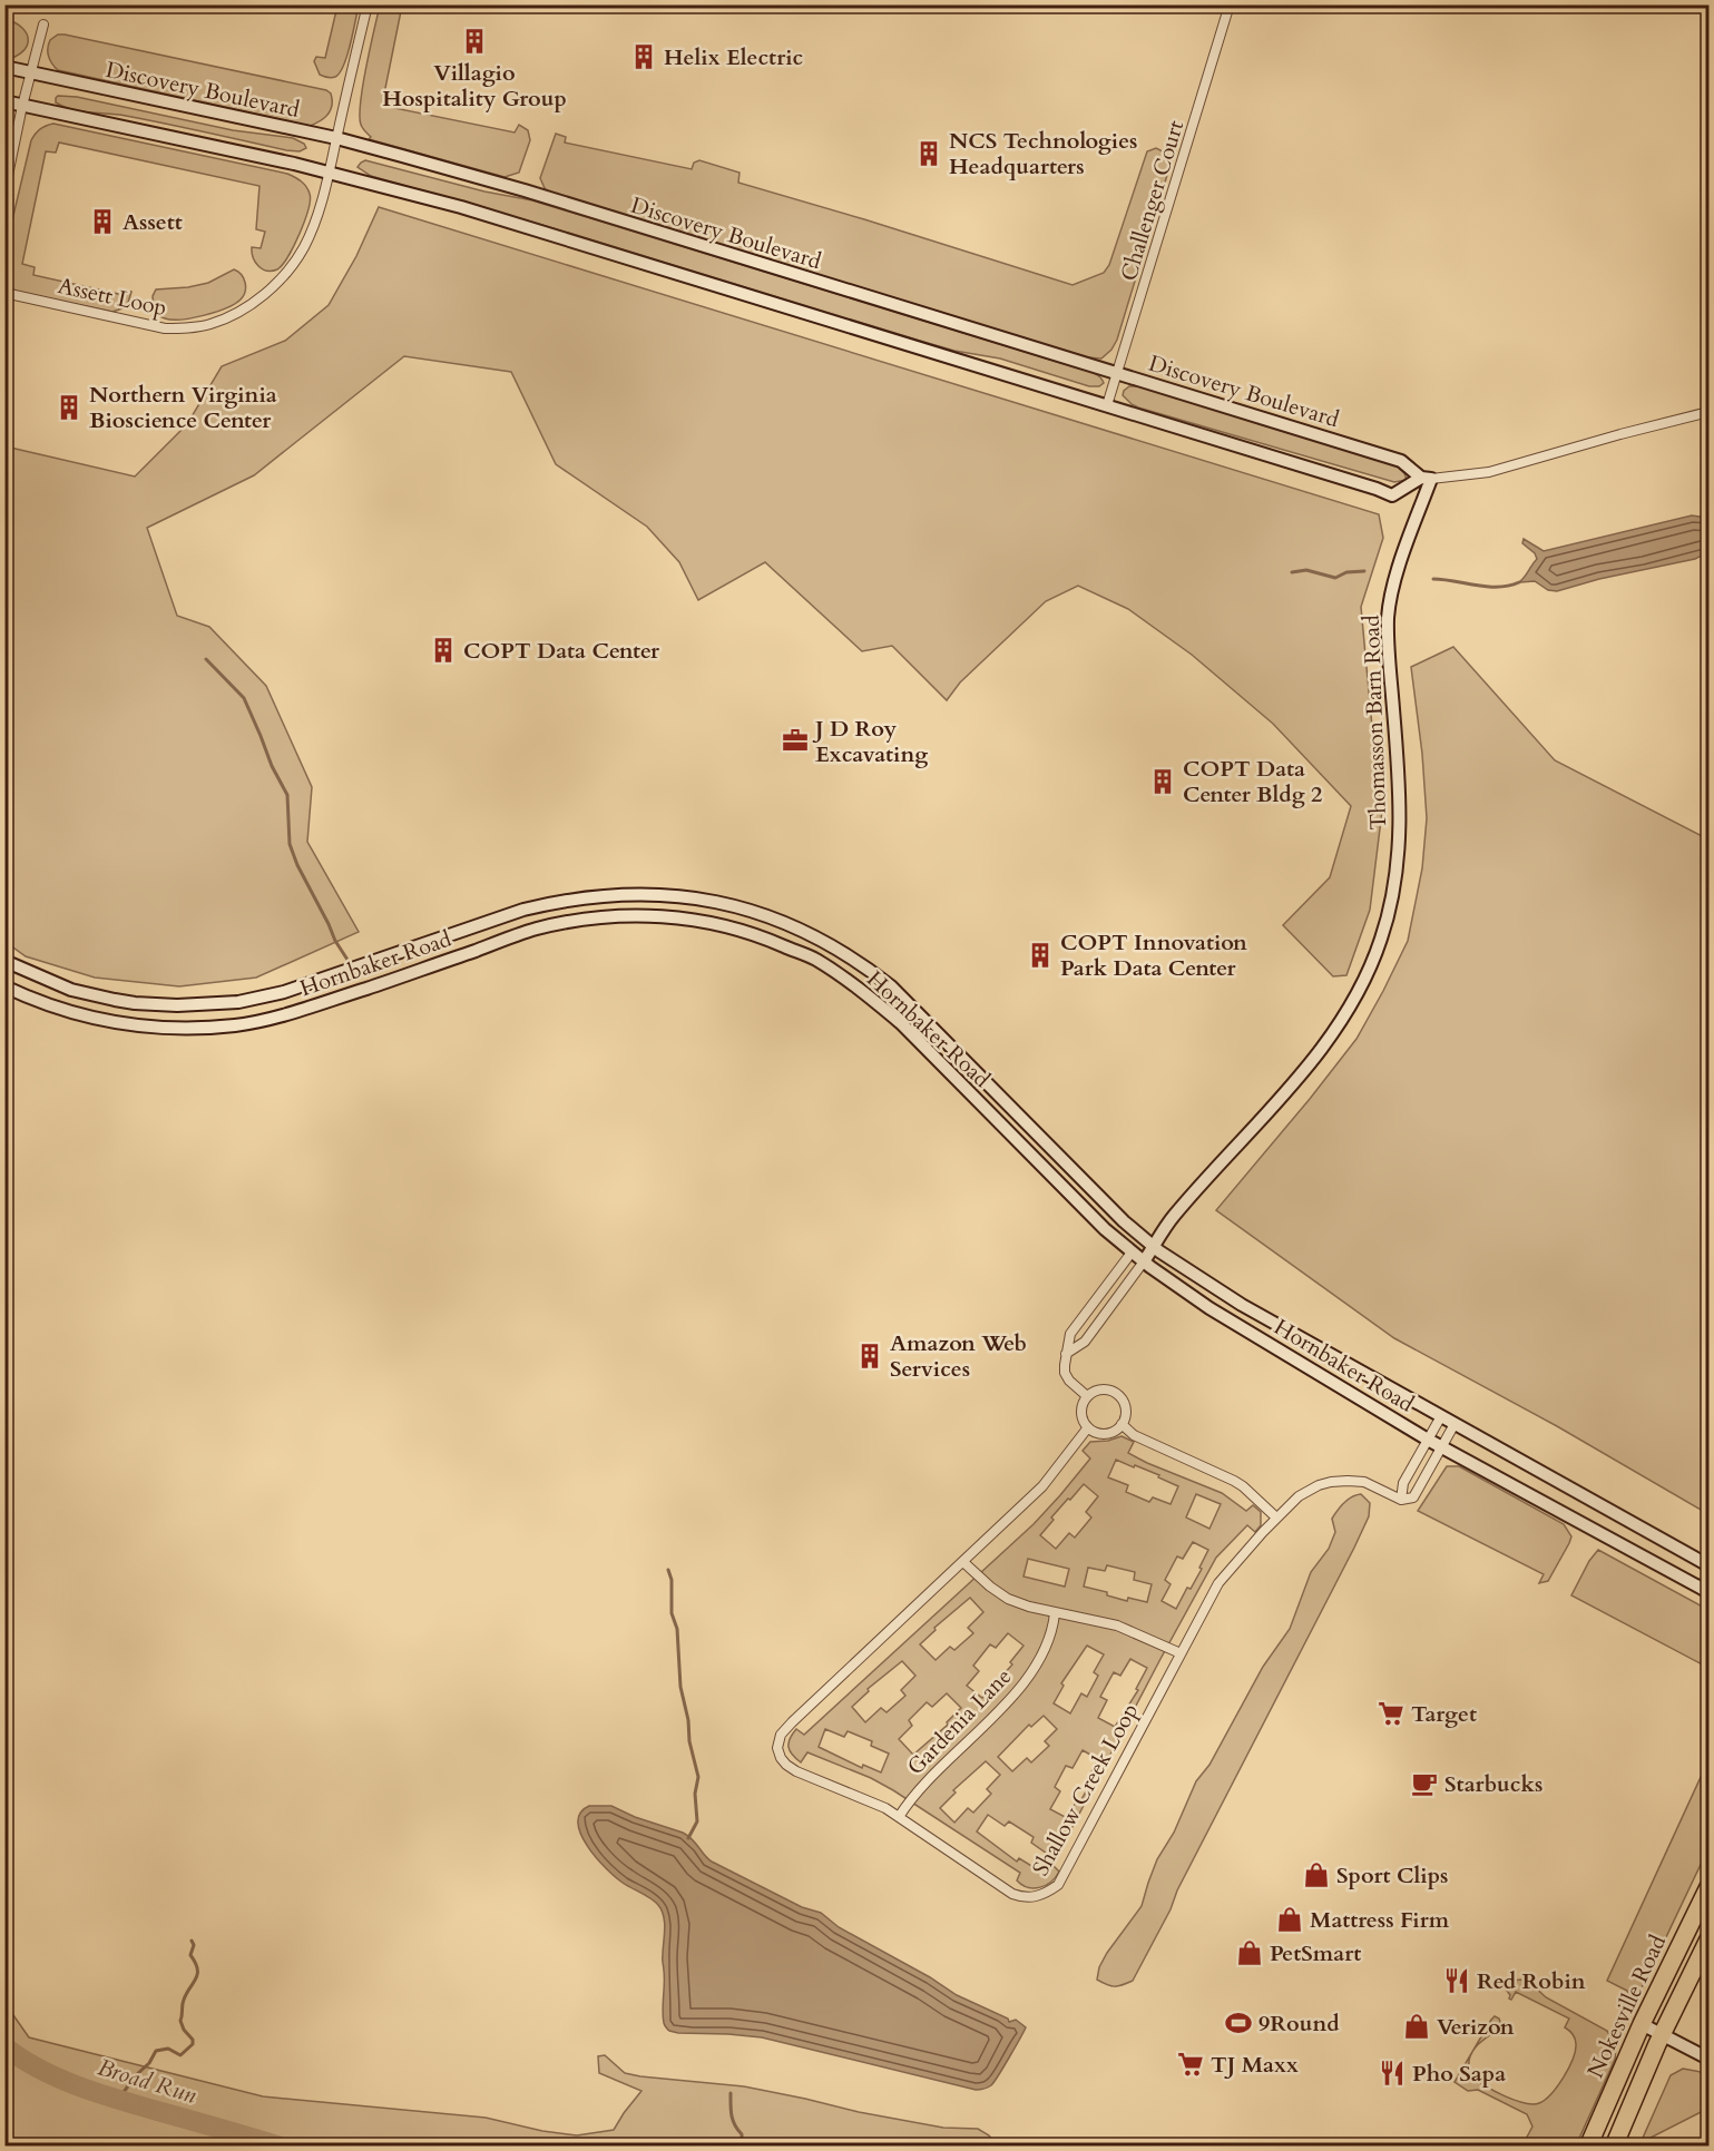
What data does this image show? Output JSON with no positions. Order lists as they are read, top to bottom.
{
  "streets": {
    "highway": ["Nokesville Road"],
    "street": [
      "Discovery Boulevard",
      "Challenger Court",
      "Assett Loop",
      "Thomasson Barn Road",
      "Hornbaker Road",
      "Gardenia Lane",
      "Shallow Creek Loop"
    ]
  },
  "crossings": [
    ["Discovery Boulevard", "Challenger Court"],
    ["Discovery Boulevard", "Assett Loop"],
    ["Discovery Boulevard", "Thomasson Barn Road"],
    ["Thomasson Barn Road", "Hornbaker Road"],
    ["Gardenia Lane", "Shallow Creek Loop"]
  ],
  "water": ["Broad Run"],
  "places": {
    "building": [
      "Villagio Hospitality Group",
      "Helix Electric",
      "NCS Technologies Headquarters",
      "Assett",
      "Northern Virginia Bioscience Center",
      "COPT Data Center",
      "COPT Data Center Bldg 2",
      "COPT Innovation Park Data Center",
      "Amazon Web Services"
    ],
    "office": ["J D Roy Excavating"],
    "supermarket": ["Target", "TJ Maxx"],
    "cafe": ["Starbucks"],
    "shop": [
      "Sport Clips",
      "Mattress Firm",
      "PetSmart",
      "Verizon"
    ],
    "restaurant": ["Red Robin", "Pho Sapa"],
    "sports": ["9Round"]
  }
}
